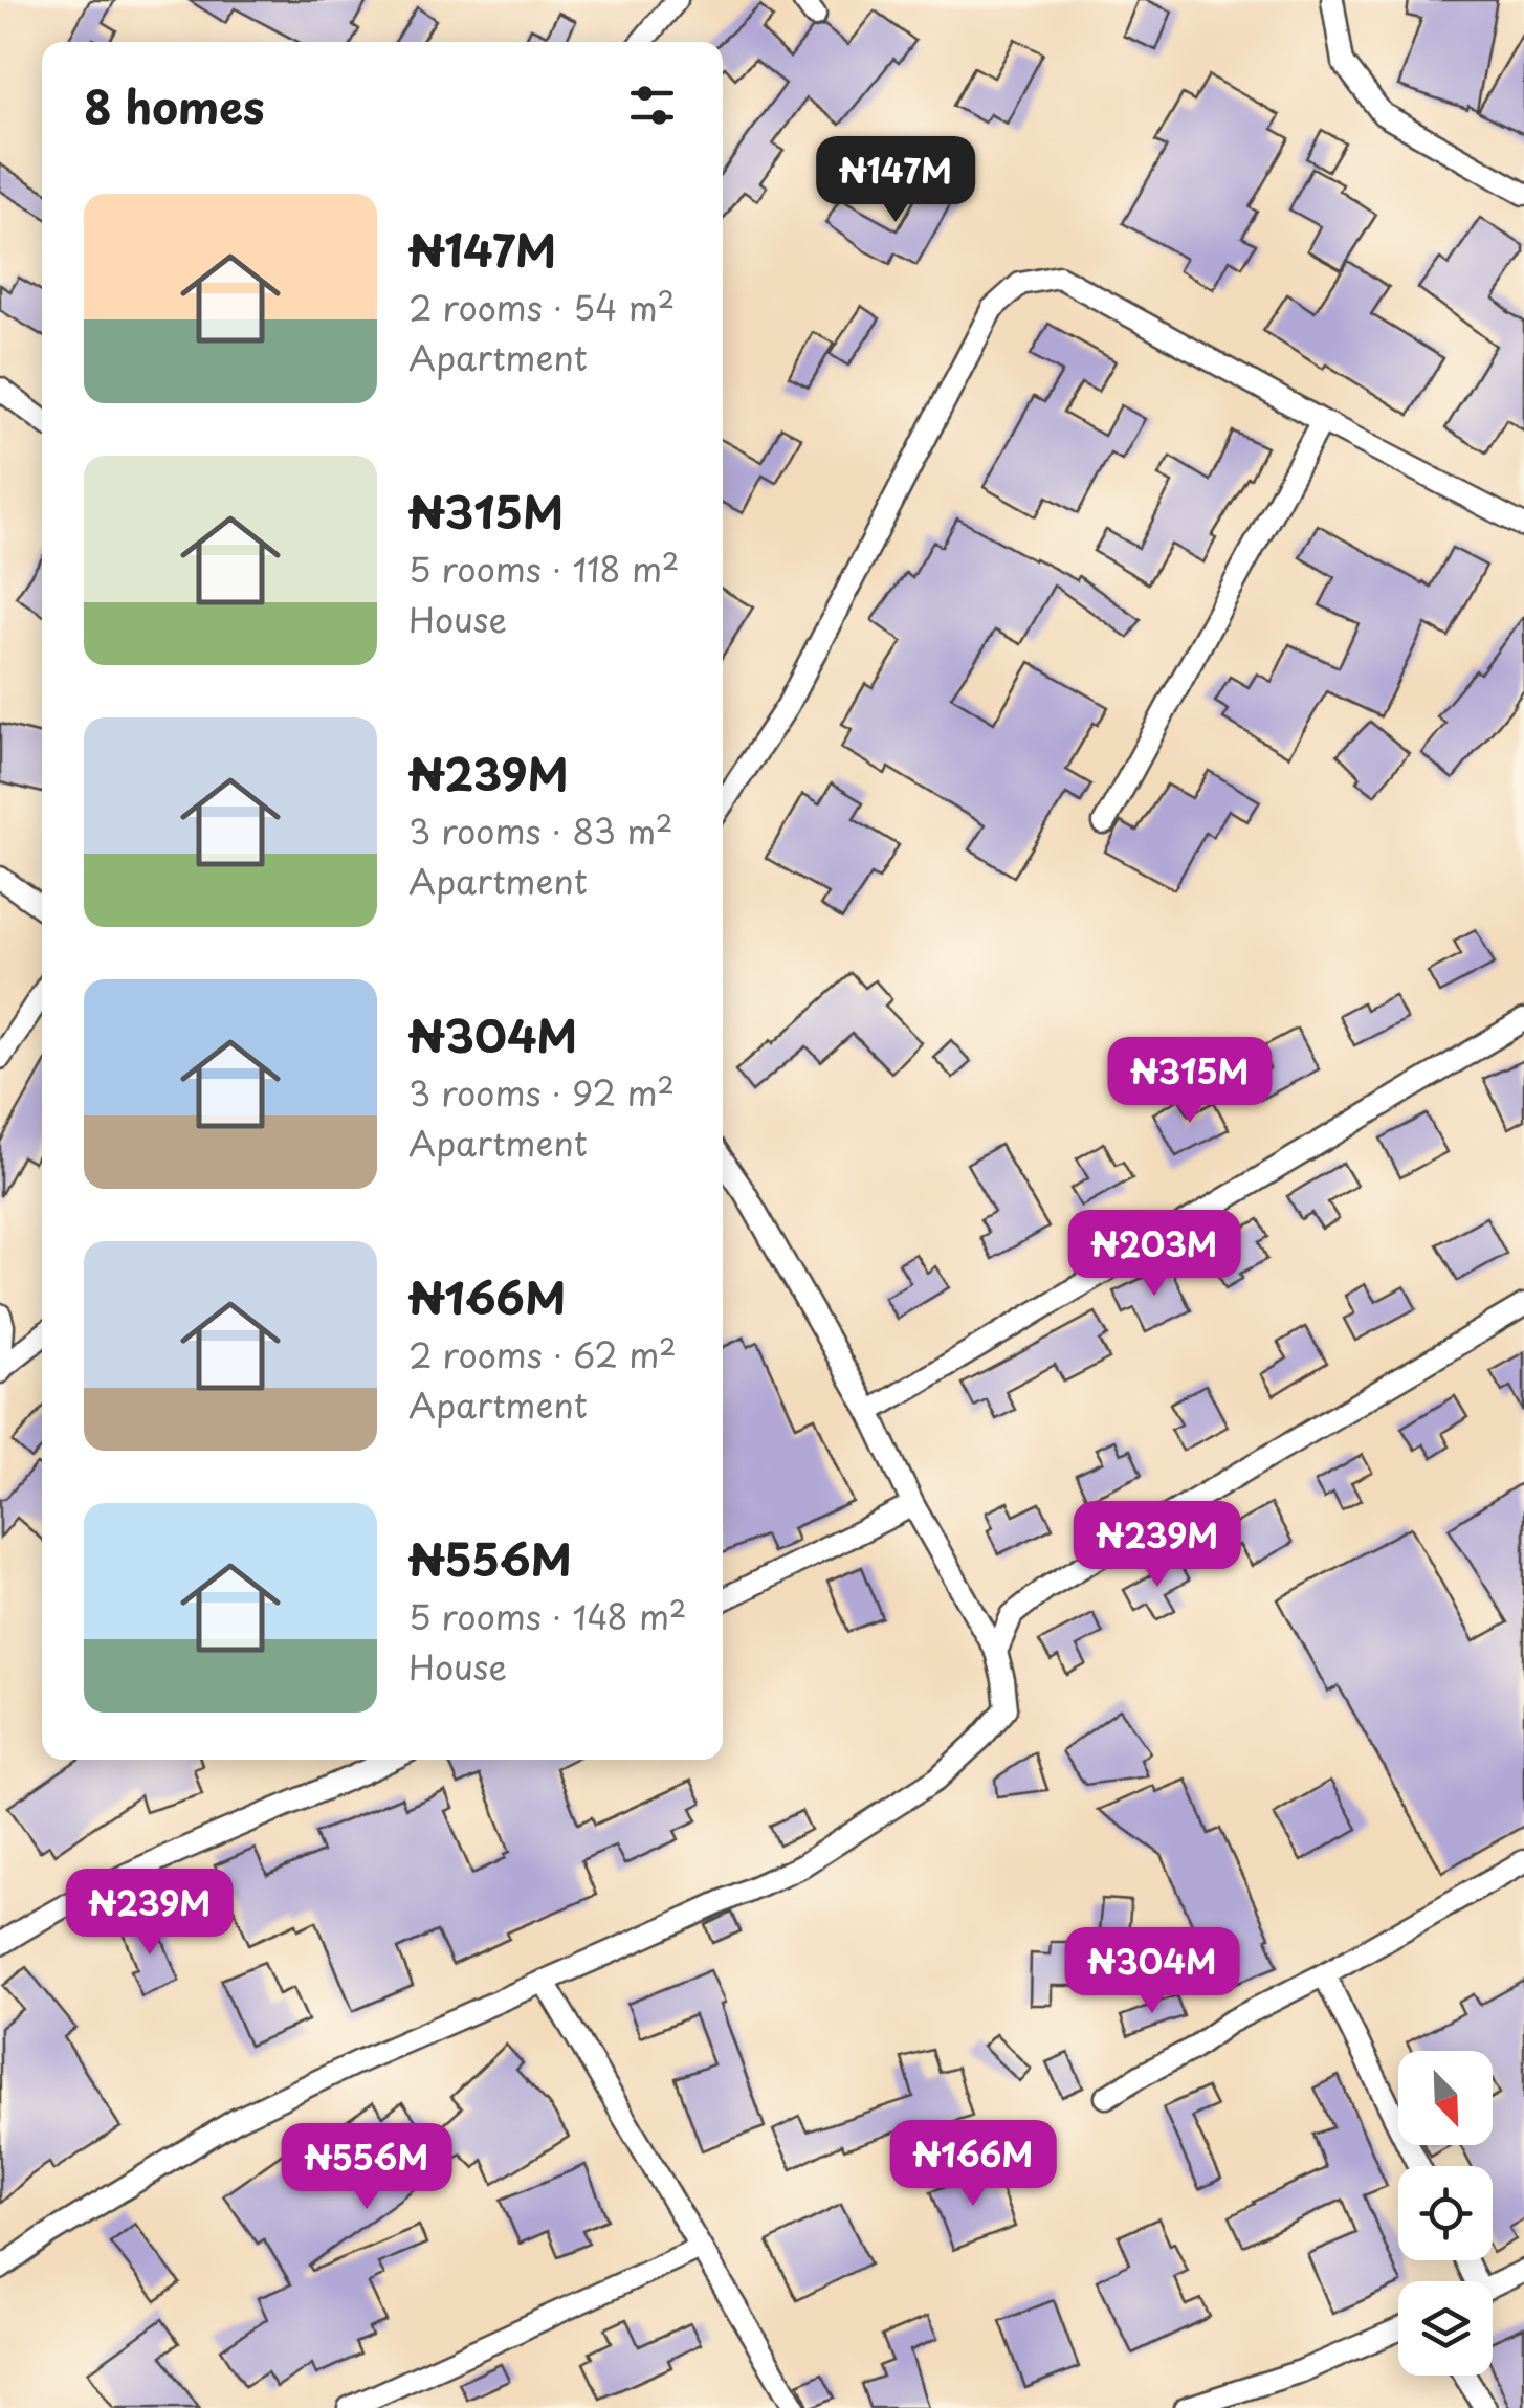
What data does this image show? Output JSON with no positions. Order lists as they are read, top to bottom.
{
  "north": "bottom right",
  "page": {
    "heading": "8 homes",
    "price": [
      "₦147M",
      "₦315M",
      "₦203M",
      "₦239M",
      "₦239M",
      "₦304M",
      "₦166M",
      "₦556M"
    ],
    "list": [
      {
        "name": "₦147M",
        "note": "2 rooms · 54 m² · Apartment"
      },
      {
        "name": "₦315M",
        "note": "5 rooms · 118 m² · House"
      },
      {
        "name": "₦239M",
        "note": "3 rooms · 83 m² · Apartment"
      },
      {
        "name": "₦304M",
        "note": "3 rooms · 92 m² · Apartment"
      },
      {
        "name": "₦166M",
        "note": "2 rooms · 62 m² · Apartment"
      },
      {
        "name": "₦556M",
        "note": "5 rooms · 148 m² · House"
      }
    ]
  }
}
